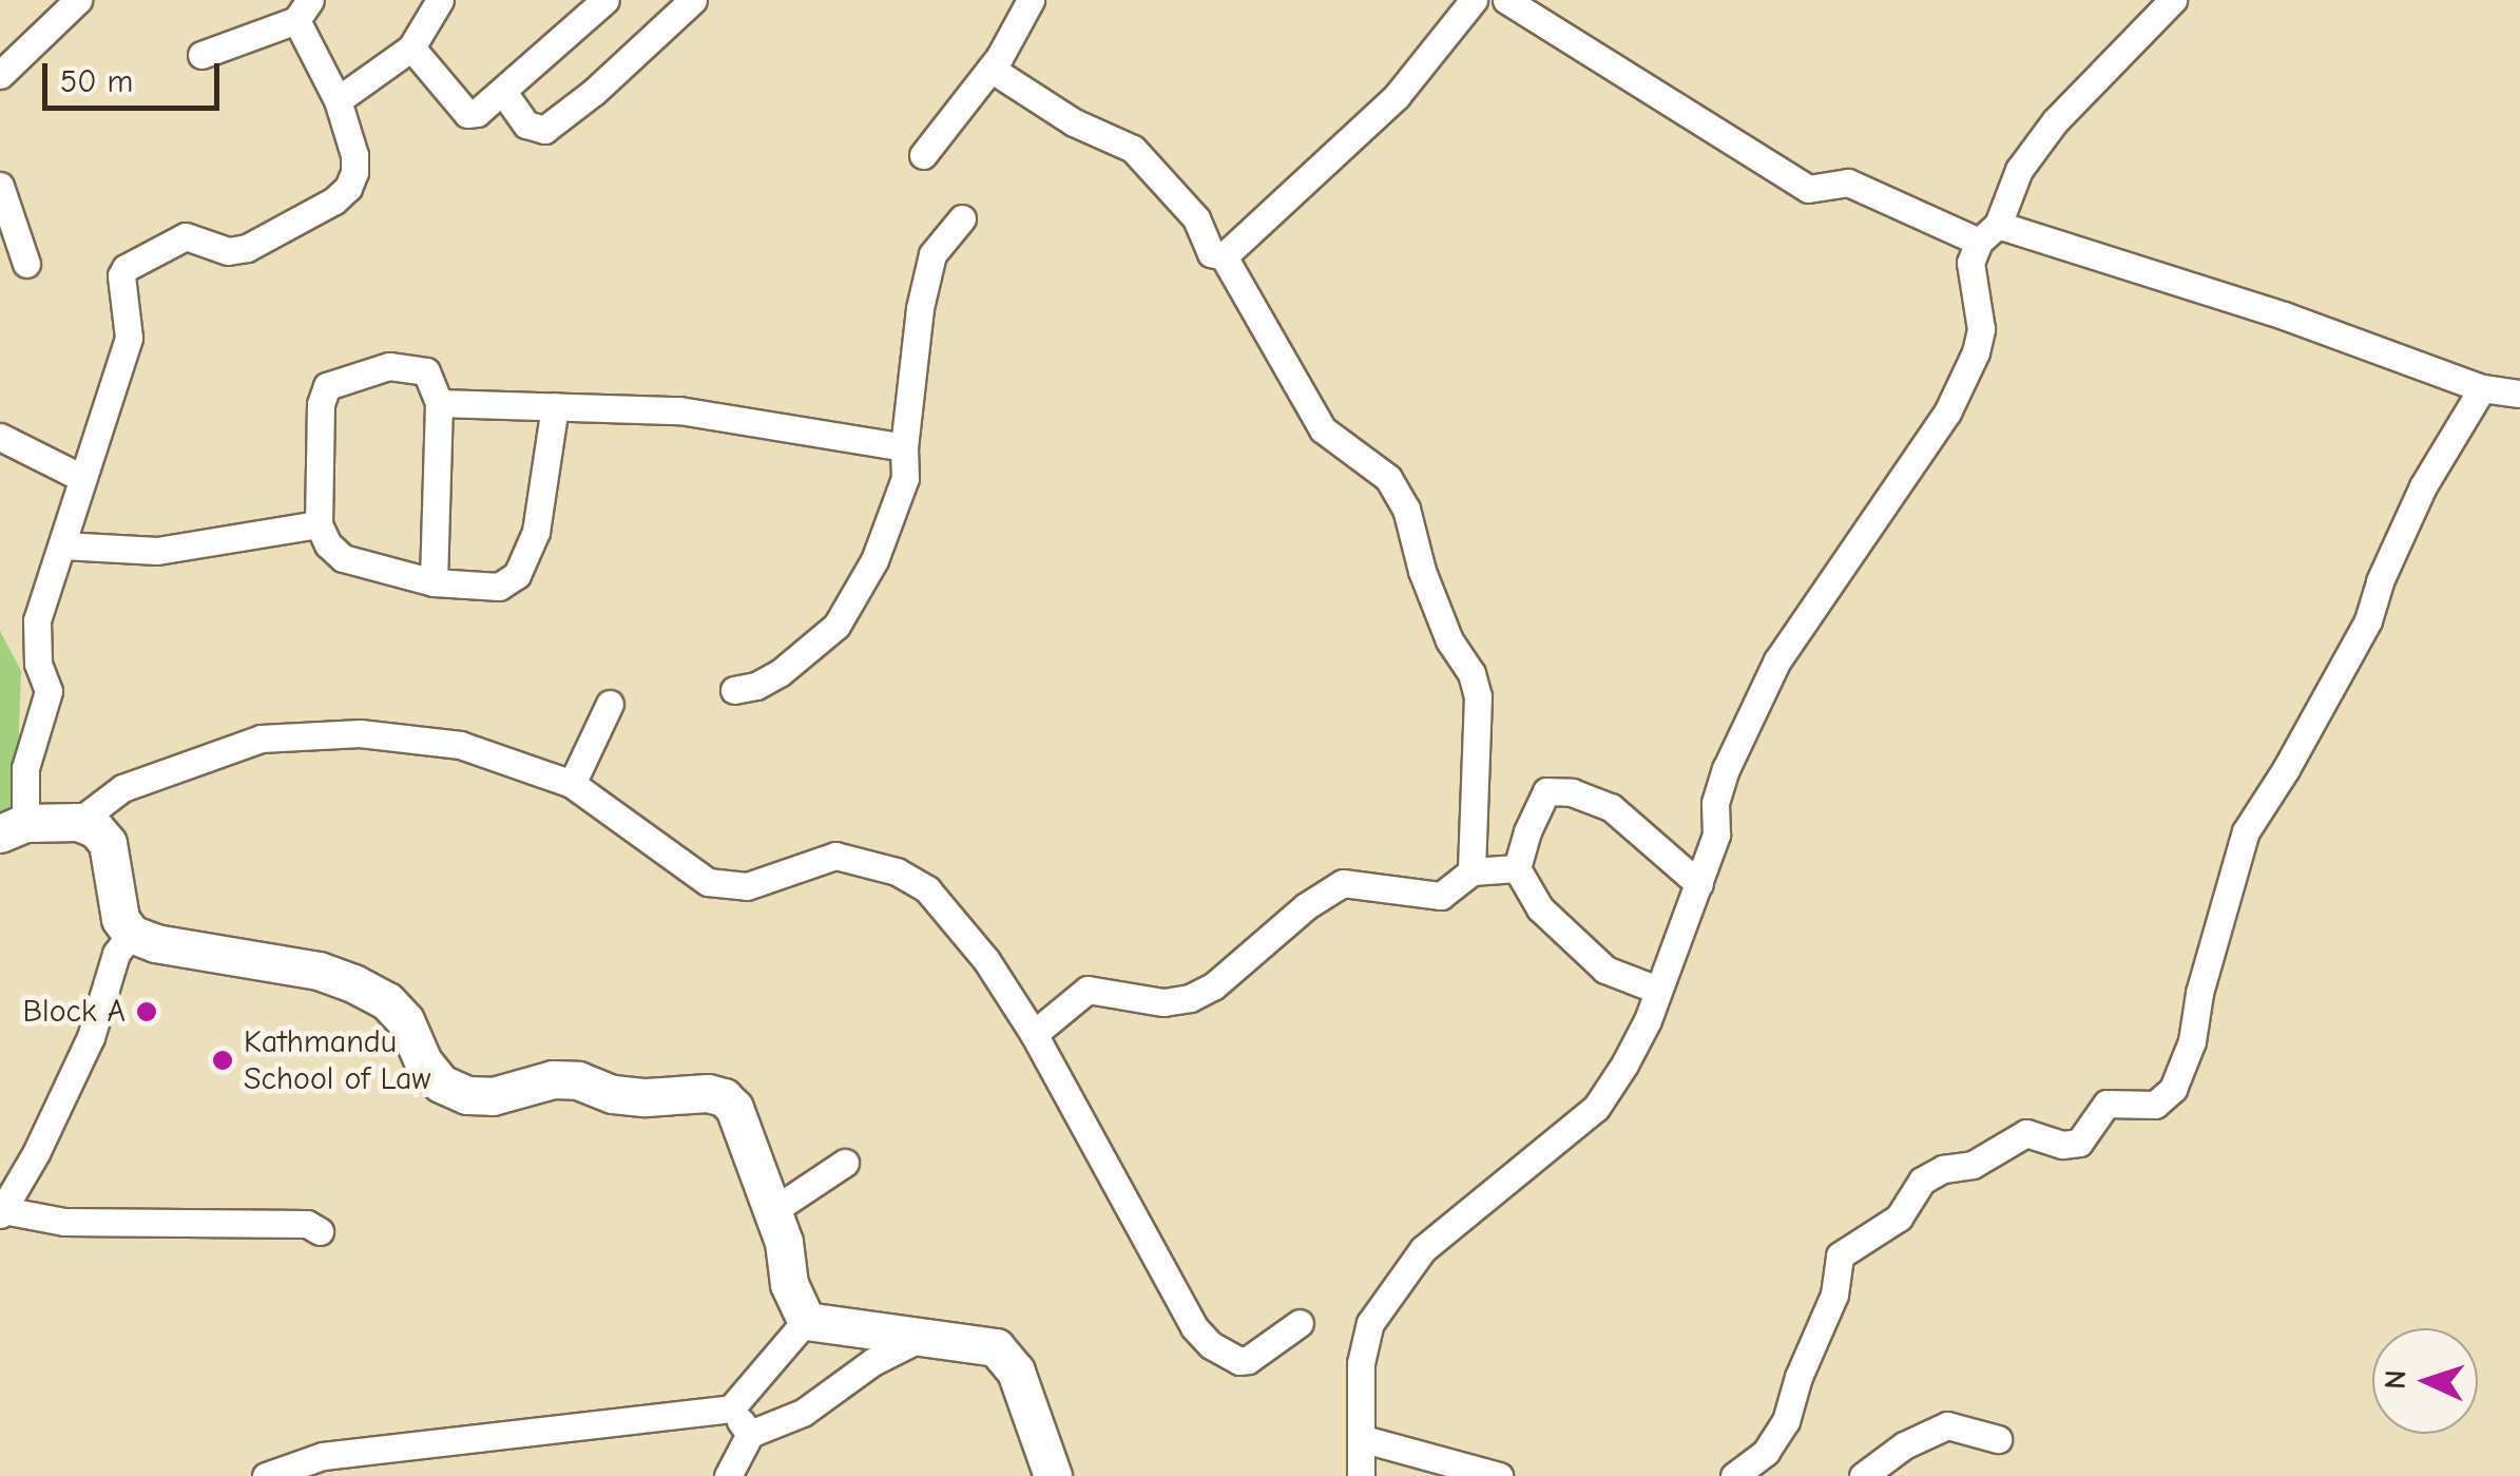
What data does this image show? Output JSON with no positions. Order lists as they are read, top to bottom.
{
  "places": ["Block A", "Kathmandu School of Law"],
  "scale_bar": "50 m",
  "north": "left"
}
